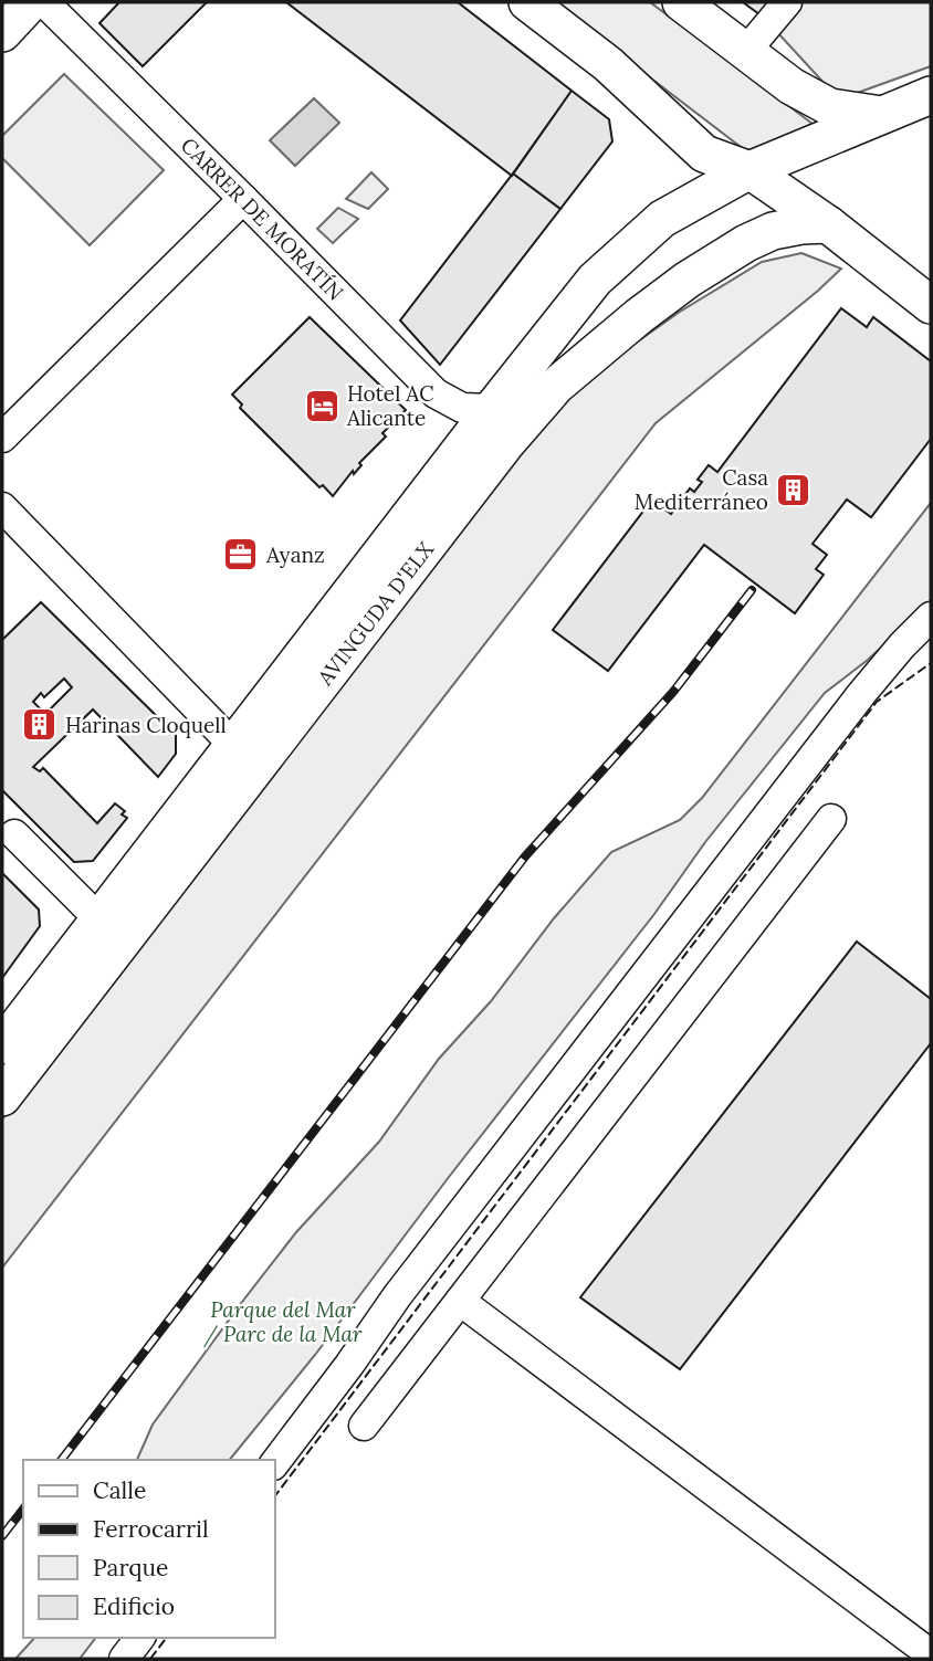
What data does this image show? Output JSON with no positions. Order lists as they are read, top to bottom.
{
  "streets": {
    "main road": ["AVINGUDA D'ELX"],
    "street": ["CARRER DE MORATÍN"]
  },
  "crossings": [
    ["CARRER DE MORATÍN", "AVINGUDA D'ELX"]
  ],
  "parks": ["Parque del Mar / Parc de la Mar"],
  "places": {
    "hotel": ["Hotel AC Alicante"],
    "building": ["Casa Mediterráneo", "Harinas Cloquell"],
    "office": ["Ayanz"]
  },
  "legend": [
    "Calle",
    "Ferrocarril",
    "Parque",
    "Edificio"
  ]
}
